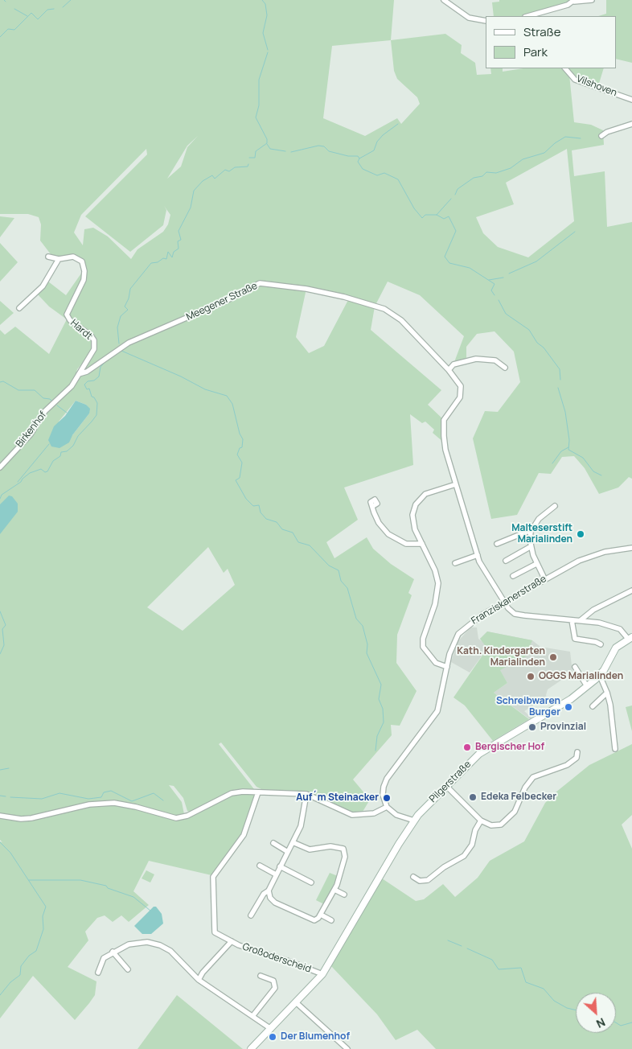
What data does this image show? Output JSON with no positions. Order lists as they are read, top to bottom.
{
  "streets": {
    "main road": ["Pilgerstraße"],
    "street": [
      "Vilshoven",
      "Meegener Straße",
      "Hardt",
      "Birkenhof",
      "Franziskanerstraße",
      "Großoderscheid"
    ]
  },
  "crossings": [
    ["Meegener Straße", "Hardt"],
    ["Meegener Straße", "Birkenhof"],
    ["Meegener Straße", "Franziskanerstraße"],
    ["Meegener Straße", "Pilgerstraße"],
    ["Hardt", "Birkenhof"],
    ["Pilgerstraße", "Großoderscheid"]
  ],
  "places": [
    "Malteserstift Marialinden",
    "Kath. Kindergarten Marialinden",
    "OGGS Marialinden",
    "Schreibwaren Burger",
    "Provinzial",
    "Bergischer Hof",
    "Edeka Felbecker",
    "Auf´m Steinacker",
    "Der Blumenhof"
  ],
  "legend": ["Straße", "Park"],
  "north": "bottom right"
}
